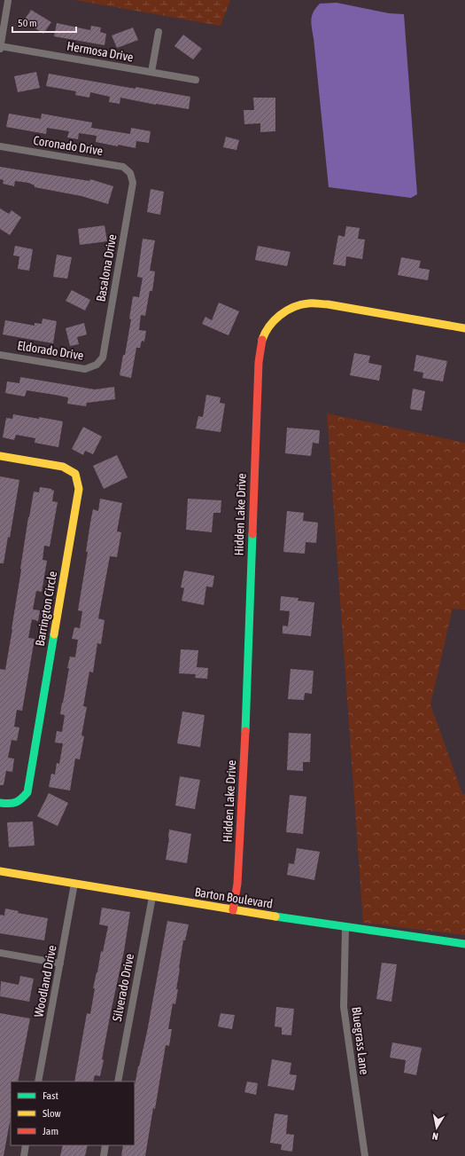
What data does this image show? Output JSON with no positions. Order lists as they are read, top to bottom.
{
  "streets": {
    "street": [
      "Hermosa Drive",
      "Coronado Drive",
      "Basalona Drive",
      "Eldorado Drive",
      "Hidden Lake Drive",
      "Barrington Circle",
      "Barton Boulevard",
      "Woodland Drive",
      "Silverado Drive",
      "Bluegrass Lane"
    ]
  },
  "crossings": [
    ["Coronado Drive", "Basalona Drive"],
    ["Basalona Drive", "Eldorado Drive"],
    ["Hidden Lake Drive", "Barton Boulevard"],
    ["Barton Boulevard", "Woodland Drive"],
    ["Barton Boulevard", "Silverado Drive"],
    ["Barton Boulevard", "Bluegrass Lane"]
  ],
  "legend": ["Fast", "Slow", "Jam"],
  "scale_bar": "50 m",
  "north": "bottom"
}
